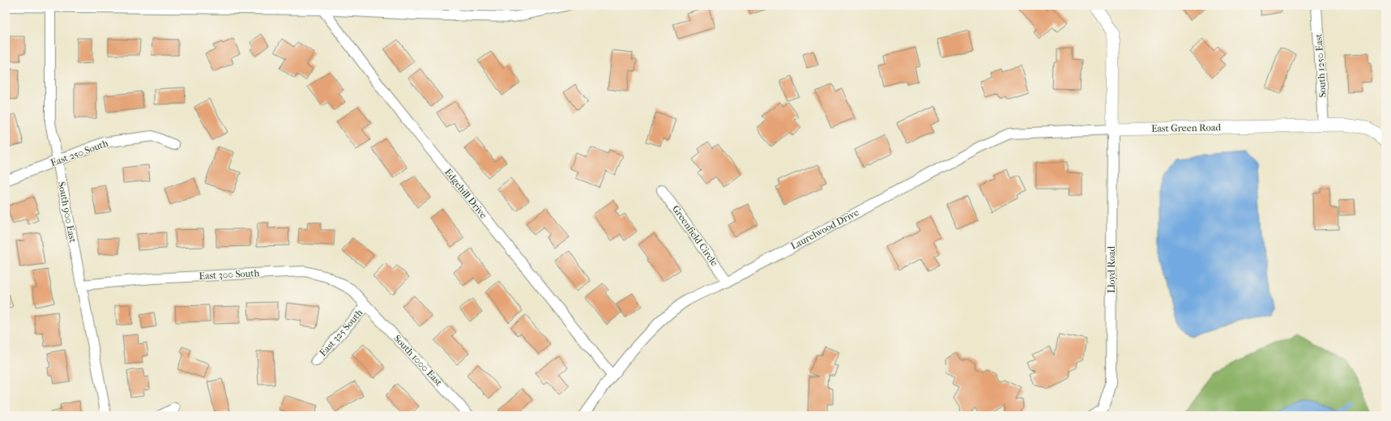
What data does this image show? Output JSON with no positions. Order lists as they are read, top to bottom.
{
  "streets": {
    "street": [
      "South 1250 East",
      "East Green Road",
      "East 250 South",
      "Edgehill Drive",
      "South 900 East",
      "Laurelwood Drive",
      "Greenfield Circle",
      "Lloyd Road",
      "East 300 South",
      "East 325 South",
      "South 1000 East"
    ]
  },
  "crossings": [
    ["South 1250 East", "East Green Road"],
    ["East Green Road", "Laurelwood Drive"],
    ["East Green Road", "Lloyd Road"],
    ["East 250 South", "South 900 East"],
    ["Edgehill Drive", "Laurelwood Drive"],
    ["South 900 East", "East 300 South"],
    ["Laurelwood Drive", "Greenfield Circle"],
    ["Laurelwood Drive", "Lloyd Road"],
    ["East 300 South", "East 325 South"],
    ["East 300 South", "South 1000 East"],
    ["East 325 South", "South 1000 East"]
  ]
}
